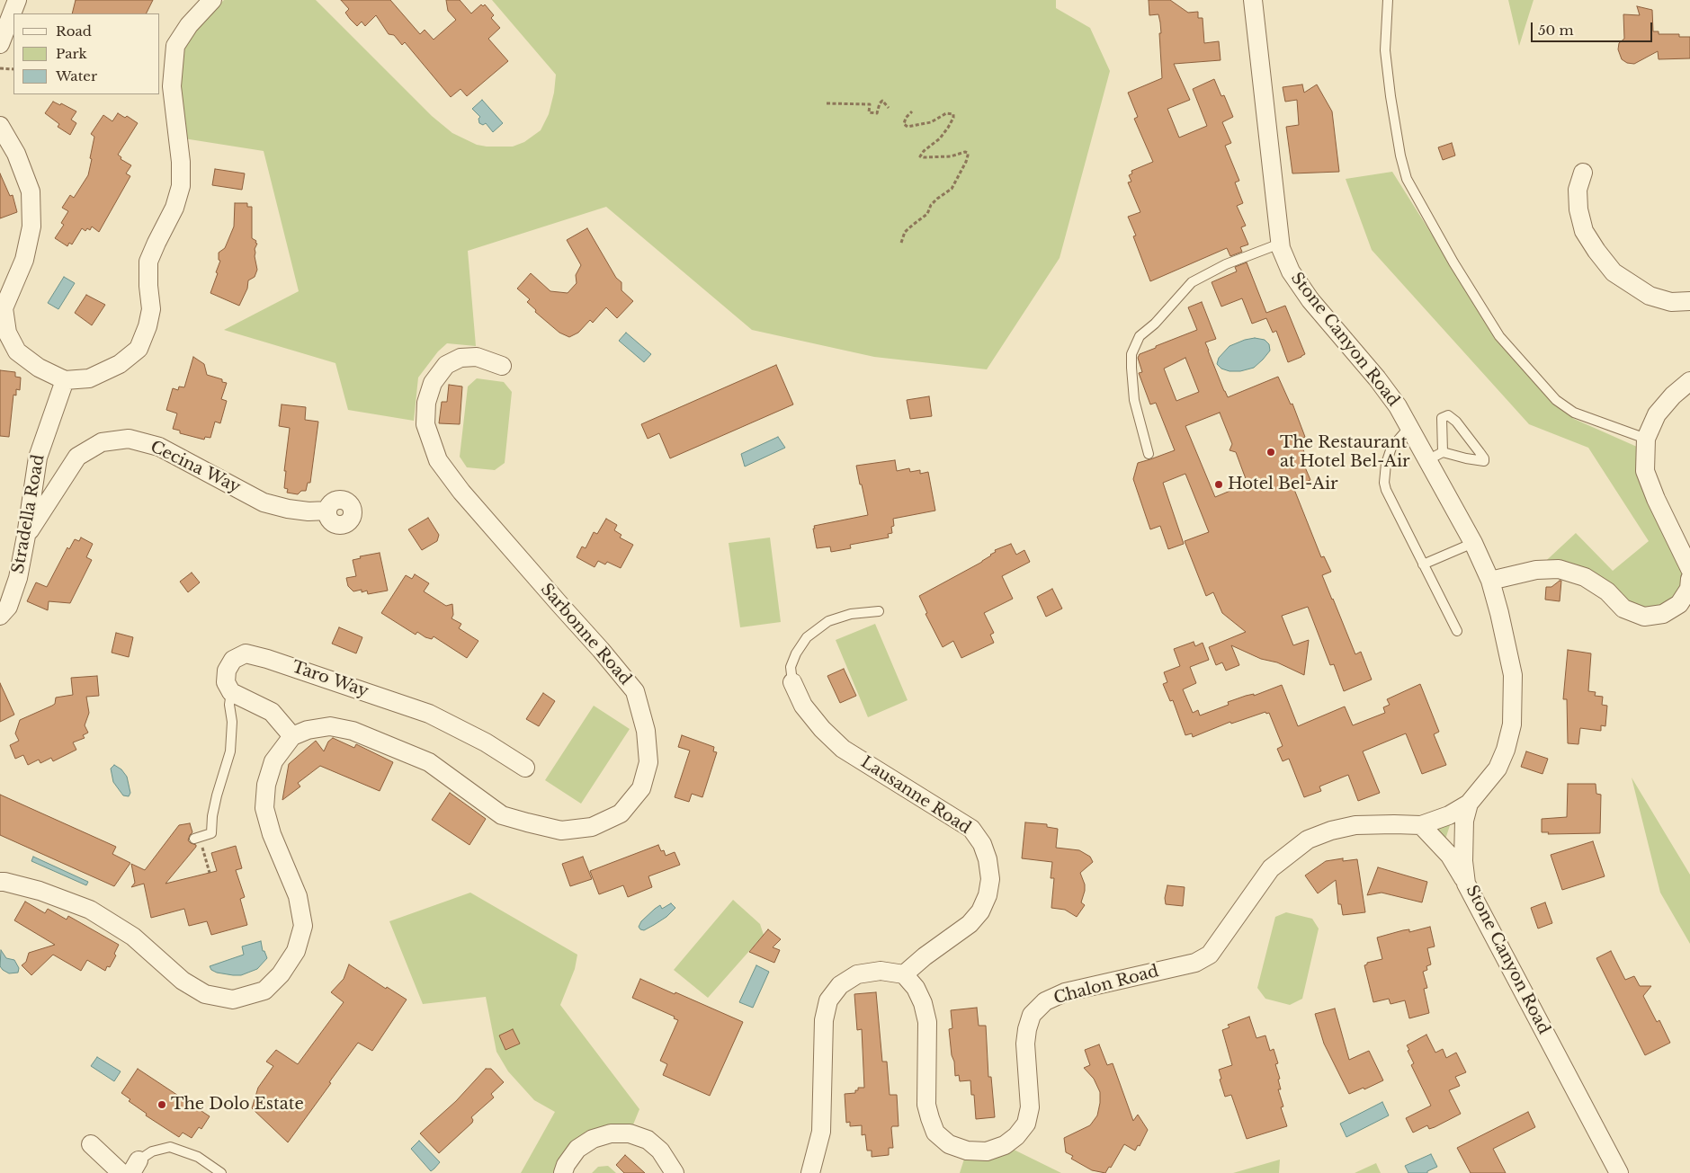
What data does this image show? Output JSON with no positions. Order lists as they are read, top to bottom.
{
  "streets": {
    "street": [
      "Stone Canyon Road",
      "Cecina Way",
      "Stradella Road",
      "Sarbonne Road",
      "Taro Way",
      "Lausanne Road",
      "Chalon Road"
    ]
  },
  "crossings": [
    ["Stone Canyon Road", "Chalon Road"],
    ["Cecina Way", "Stradella Road"],
    ["Lausanne Road", "Chalon Road"]
  ],
  "places": ["The Restaurant at Hotel Bel-Air", "Hotel Bel-Air", "The Dolo Estate"],
  "legend": ["Road", "Park", "Water"],
  "scale_bar": "50 m"
}
